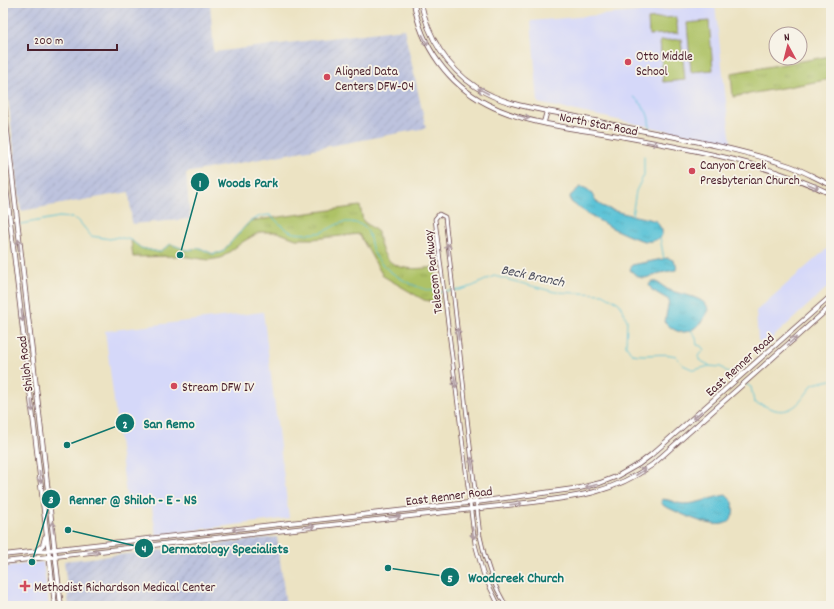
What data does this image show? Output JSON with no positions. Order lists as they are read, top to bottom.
{
  "streets": {
    "main road": ["North Star Road", "Shiloh Road", "East Renner Road"],
    "street": ["Telecom Parkway"]
  },
  "crossings": [
    ["Telecom Parkway", "East Renner Road"],
    ["Shiloh Road", "East Renner Road"]
  ],
  "water": ["Beck Branch"],
  "places": {
    "other": [
      "Otto Middle School",
      "Aligned Data Centers DFW-04",
      "Canyon Creek Presbyterian Church",
      "Woods Park",
      "Stream DFW IV",
      "San Remo",
      "Dermatology Specialists",
      "Renner @ Shiloh - E - NS",
      "Woodcreek Church"
    ],
    "health": ["Methodist Richardson Medical Center"]
  },
  "scale_bar": "200 m",
  "north": "top"
}
